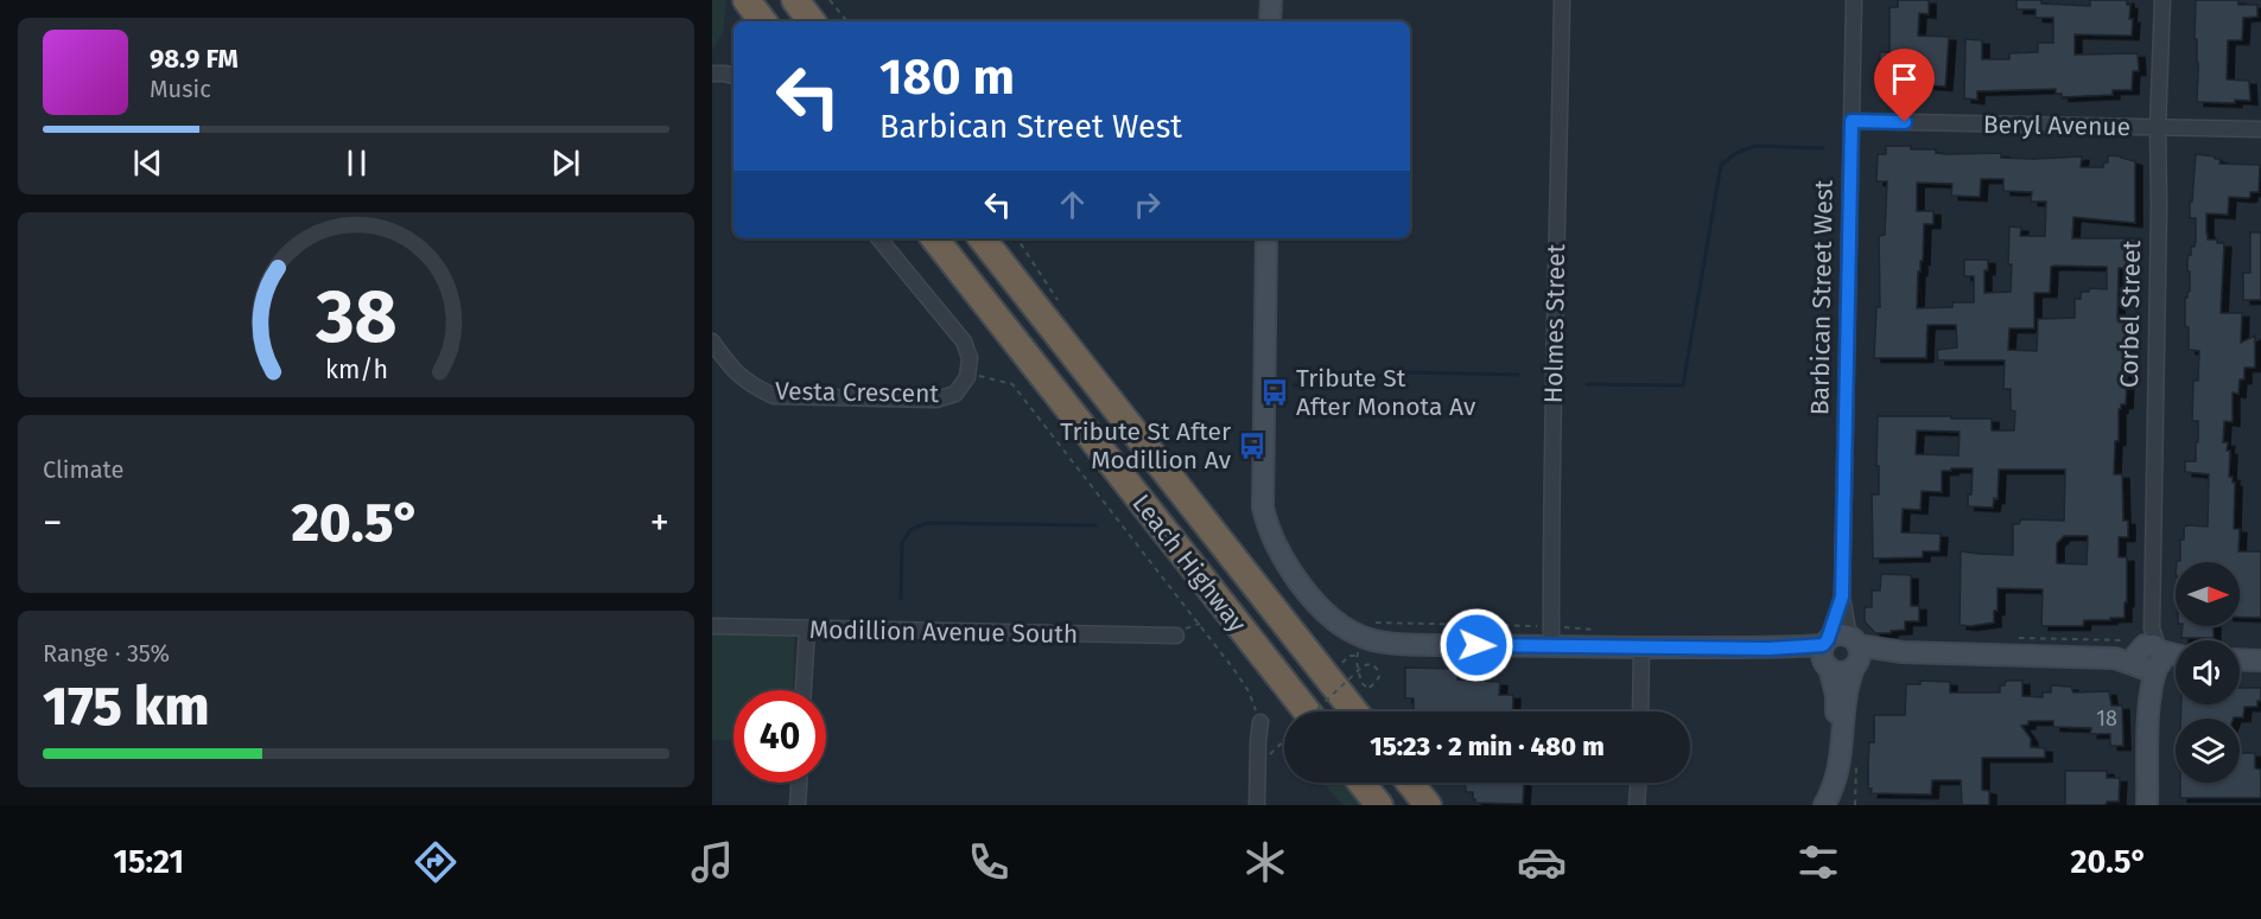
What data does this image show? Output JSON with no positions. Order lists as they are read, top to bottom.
{
  "streets": {
    "highway": ["Leach Highway"],
    "street": [
      "Beryl Avenue",
      "Barbican Street West",
      "Corbel Street",
      "Holmes Street",
      "Vesta Crescent",
      "Modillion Avenue South"
    ]
  },
  "crossings": [
    ["Beryl Avenue", "Barbican Street West"],
    ["Beryl Avenue", "Corbel Street"]
  ],
  "places": {
    "bus stop": ["Tribute St After Monota Av", "Tribute St After Modillion Av"]
  },
  "house_numbers": ["18"],
  "north": "right",
  "page": {
    "turn": ["180 m", "Barbican Street West"],
    "song": ["98.9 FM", "Music"],
    "tile": [
      "Climate",
      ["Range · 35%", "175 km"]
    ],
    "heat": ["−", "20.5°", "+"],
    "limit": "40",
    "trip": "15:23 · 2 min · 480 m",
    "tabs": ["15:21", "20.5°"],
    "gauge": ["38", "km/h"]
  }
}
